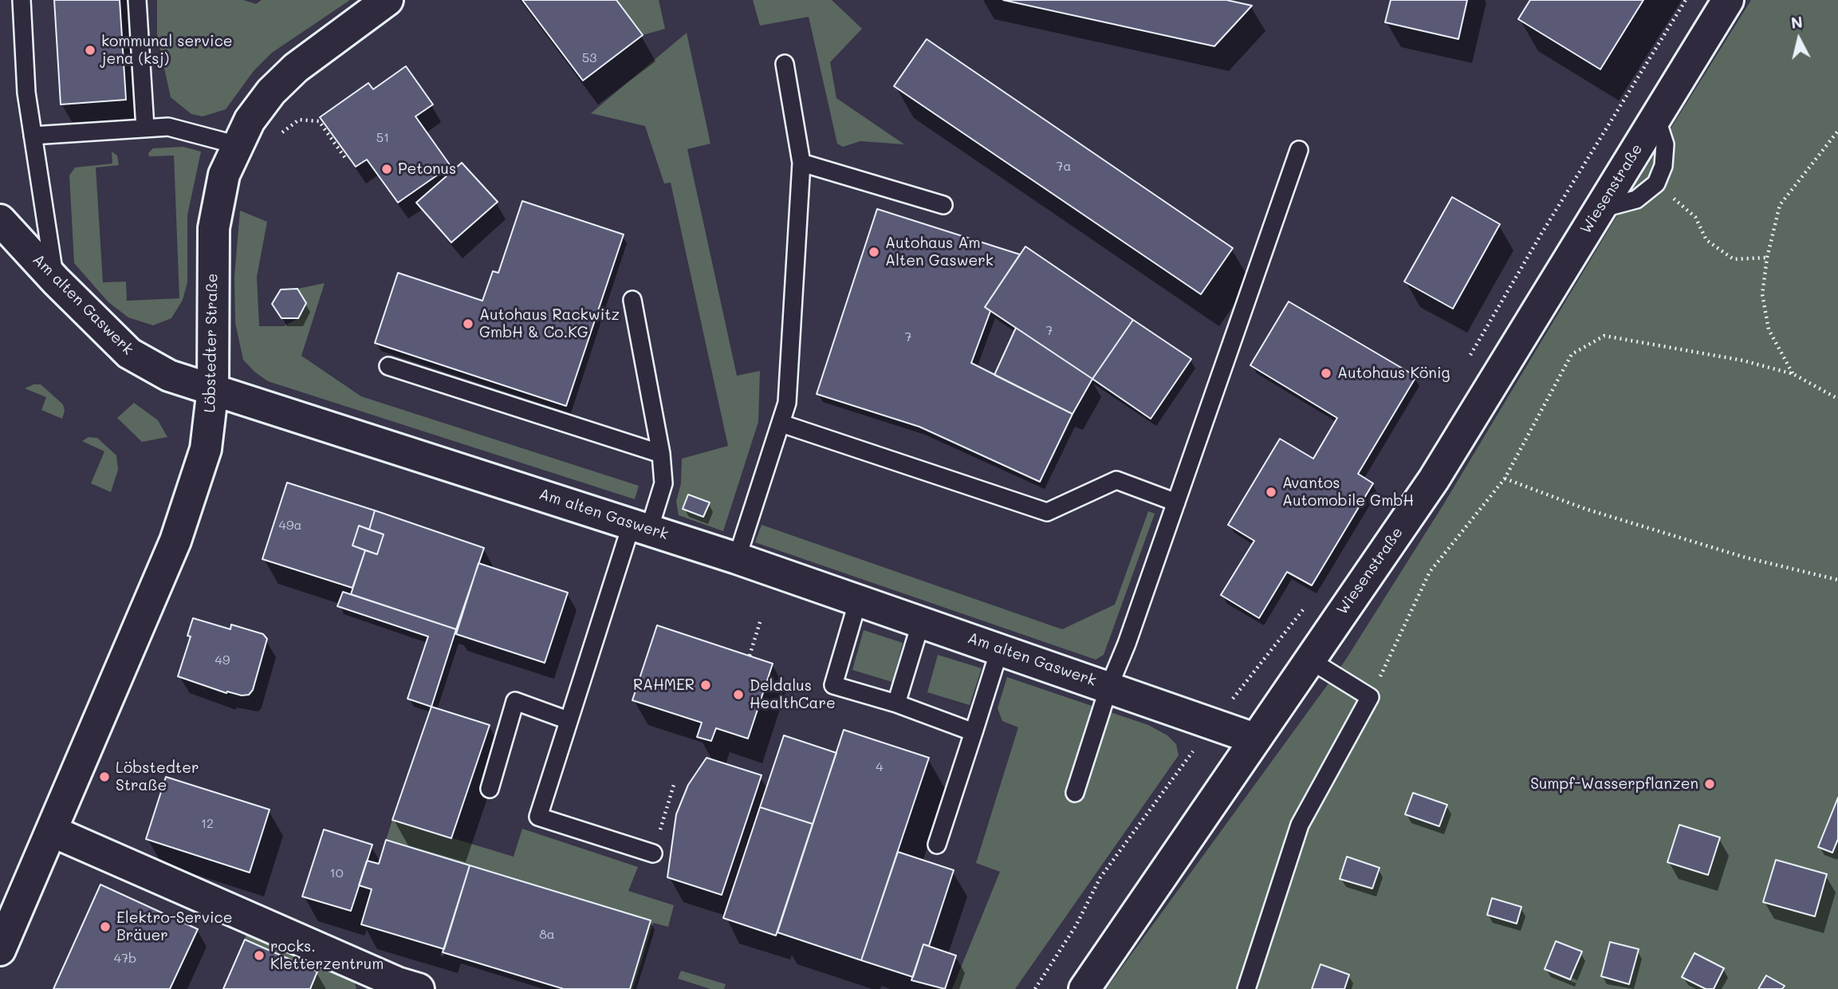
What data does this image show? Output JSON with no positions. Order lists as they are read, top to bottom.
{
  "streets": {
    "street": ["Wiesenstraße", "Am alten Gaswerk", "Löbstedter Straße"]
  },
  "crossings": [
    ["Wiesenstraße", "Am alten Gaswerk"],
    ["Am alten Gaswerk", "Löbstedter Straße"]
  ],
  "places": [
    "kommunal service jena (ksj)",
    "Petonus",
    "Autohaus Am Alten Gaswerk",
    "Autohaus Rackwitz GmbH & Co.KG",
    "Autohaus König",
    "Avantos Automobile GmbH",
    "RAHMER",
    "Deldalus HealthCare",
    "Löbstedter Straße",
    "Sumpf-Wasserpflanzen",
    "Elektro-Service Bräuer",
    "rocks. Kletterzentrum"
  ],
  "house_numbers": [
    "53",
    "51",
    "7a",
    "7",
    "7",
    "49a",
    "49",
    "4",
    "12",
    "10",
    "8a",
    "47b"
  ],
  "north": "top"
}
